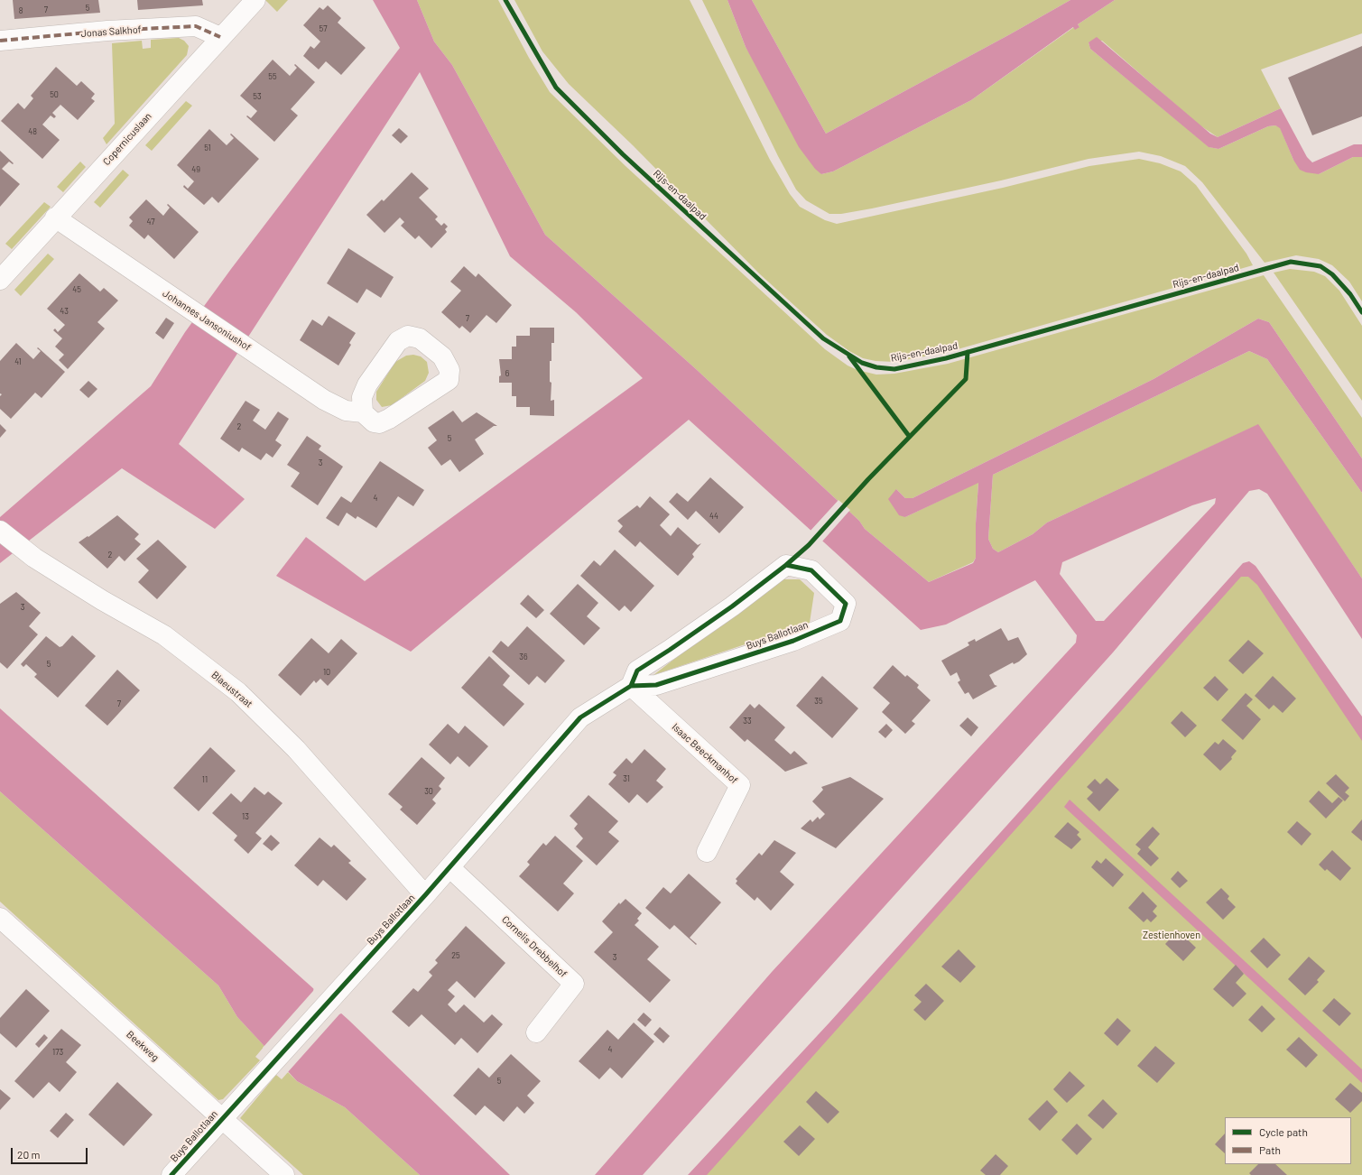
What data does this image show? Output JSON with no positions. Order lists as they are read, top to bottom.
{
  "streets": {
    "street": [
      "Jonas Salkhof",
      "Copernicuslaan",
      "Johannes Jansoniushof",
      "Buys Ballotlaan",
      "Blaeustraat",
      "Isaac Beeckmanhof",
      "Cornelis Drebbelhof",
      "Beekweg"
    ],
    "cycle path": ["Rijs-en-daalpad"]
  },
  "crossings": [
    ["Jonas Salkhof", "Copernicuslaan"],
    ["Copernicuslaan", "Johannes Jansoniushof"],
    ["Buys Ballotlaan", "Blaeustraat"],
    ["Buys Ballotlaan", "Isaac Beeckmanhof"],
    ["Buys Ballotlaan", "Cornelis Drebbelhof"],
    ["Buys Ballotlaan", "Beekweg"]
  ],
  "parks": ["Zestienhoven"],
  "house_numbers": [
    "5",
    "7",
    "8",
    "57",
    "55",
    "50",
    "53",
    "48",
    "51",
    "49",
    "47",
    "45",
    "43",
    "7",
    "41",
    "6",
    "2",
    "5",
    "3",
    "4",
    "44",
    "2",
    "3",
    "36",
    "5",
    "10",
    "35",
    "7",
    "33",
    "31",
    "11",
    "30",
    "13",
    "25",
    "3",
    "4",
    "173",
    "5"
  ],
  "legend": ["Cycle path", "Path"],
  "scale_bar": "20 m"
}
